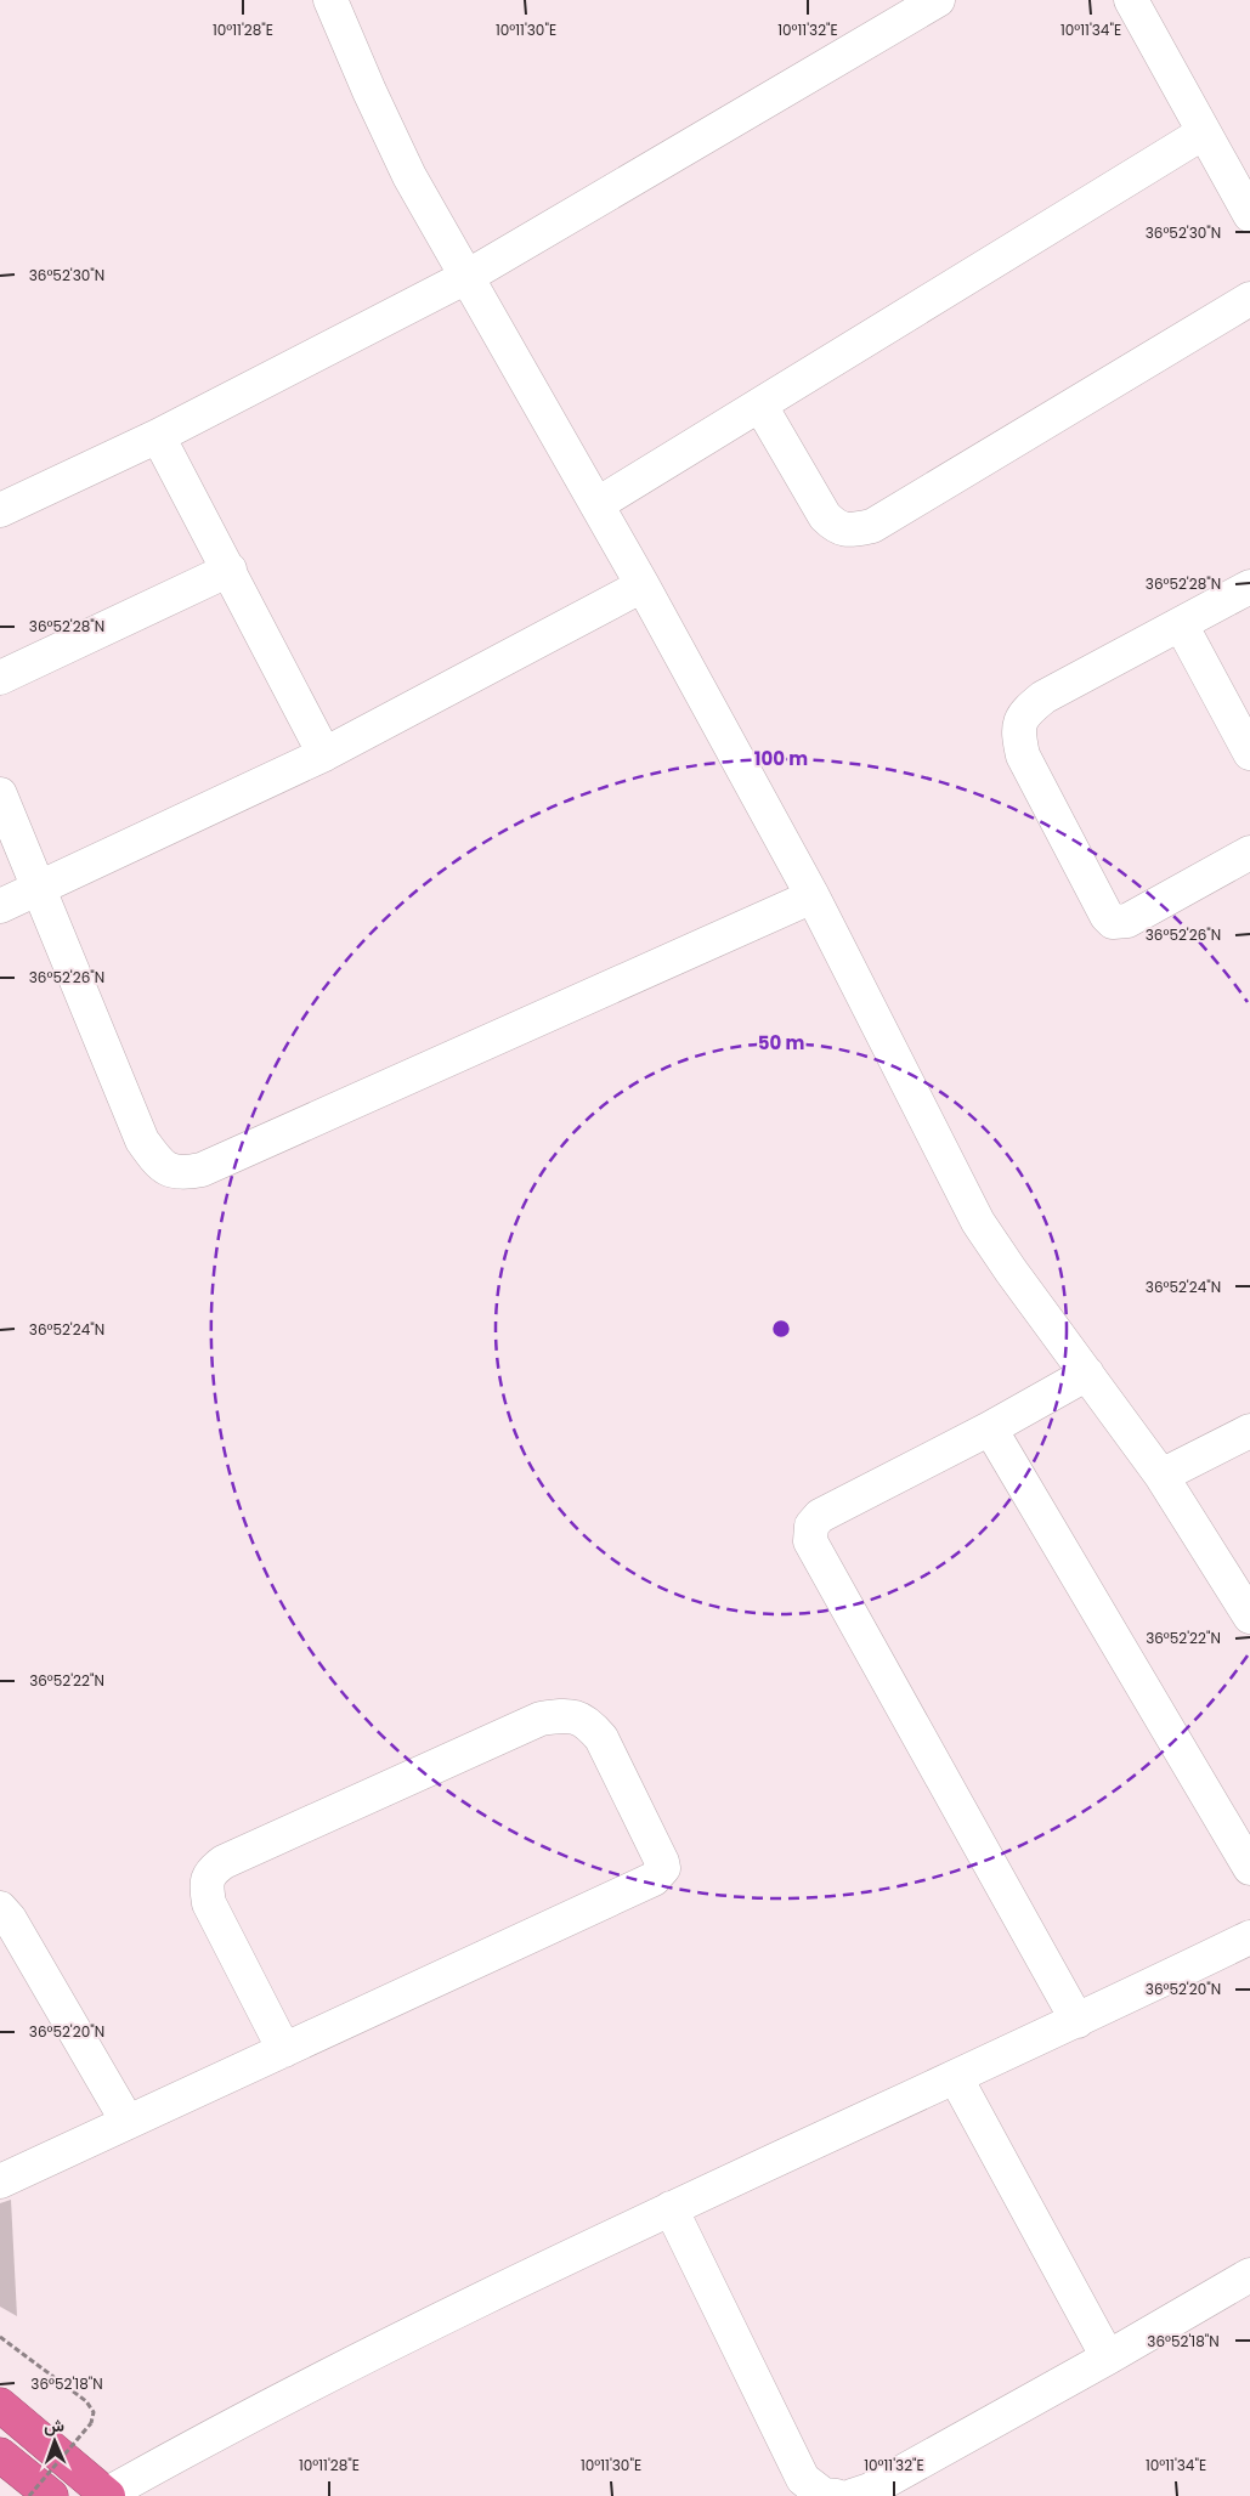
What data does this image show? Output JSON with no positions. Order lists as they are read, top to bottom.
{
  "north": "top",
  "coordinates": [
    "10°11'28\"E",
    "10°11'30\"E",
    "10°11'32\"E",
    "10°11'34\"E",
    "36°52'30\"N",
    "36°52'28\"N",
    "36°52'26\"N",
    "36°52'24\"N",
    "36°52'22\"N",
    "36°52'20\"N",
    "36°52'18\"N"
  ],
  "rings": ["100 m", "50 m"]
}
